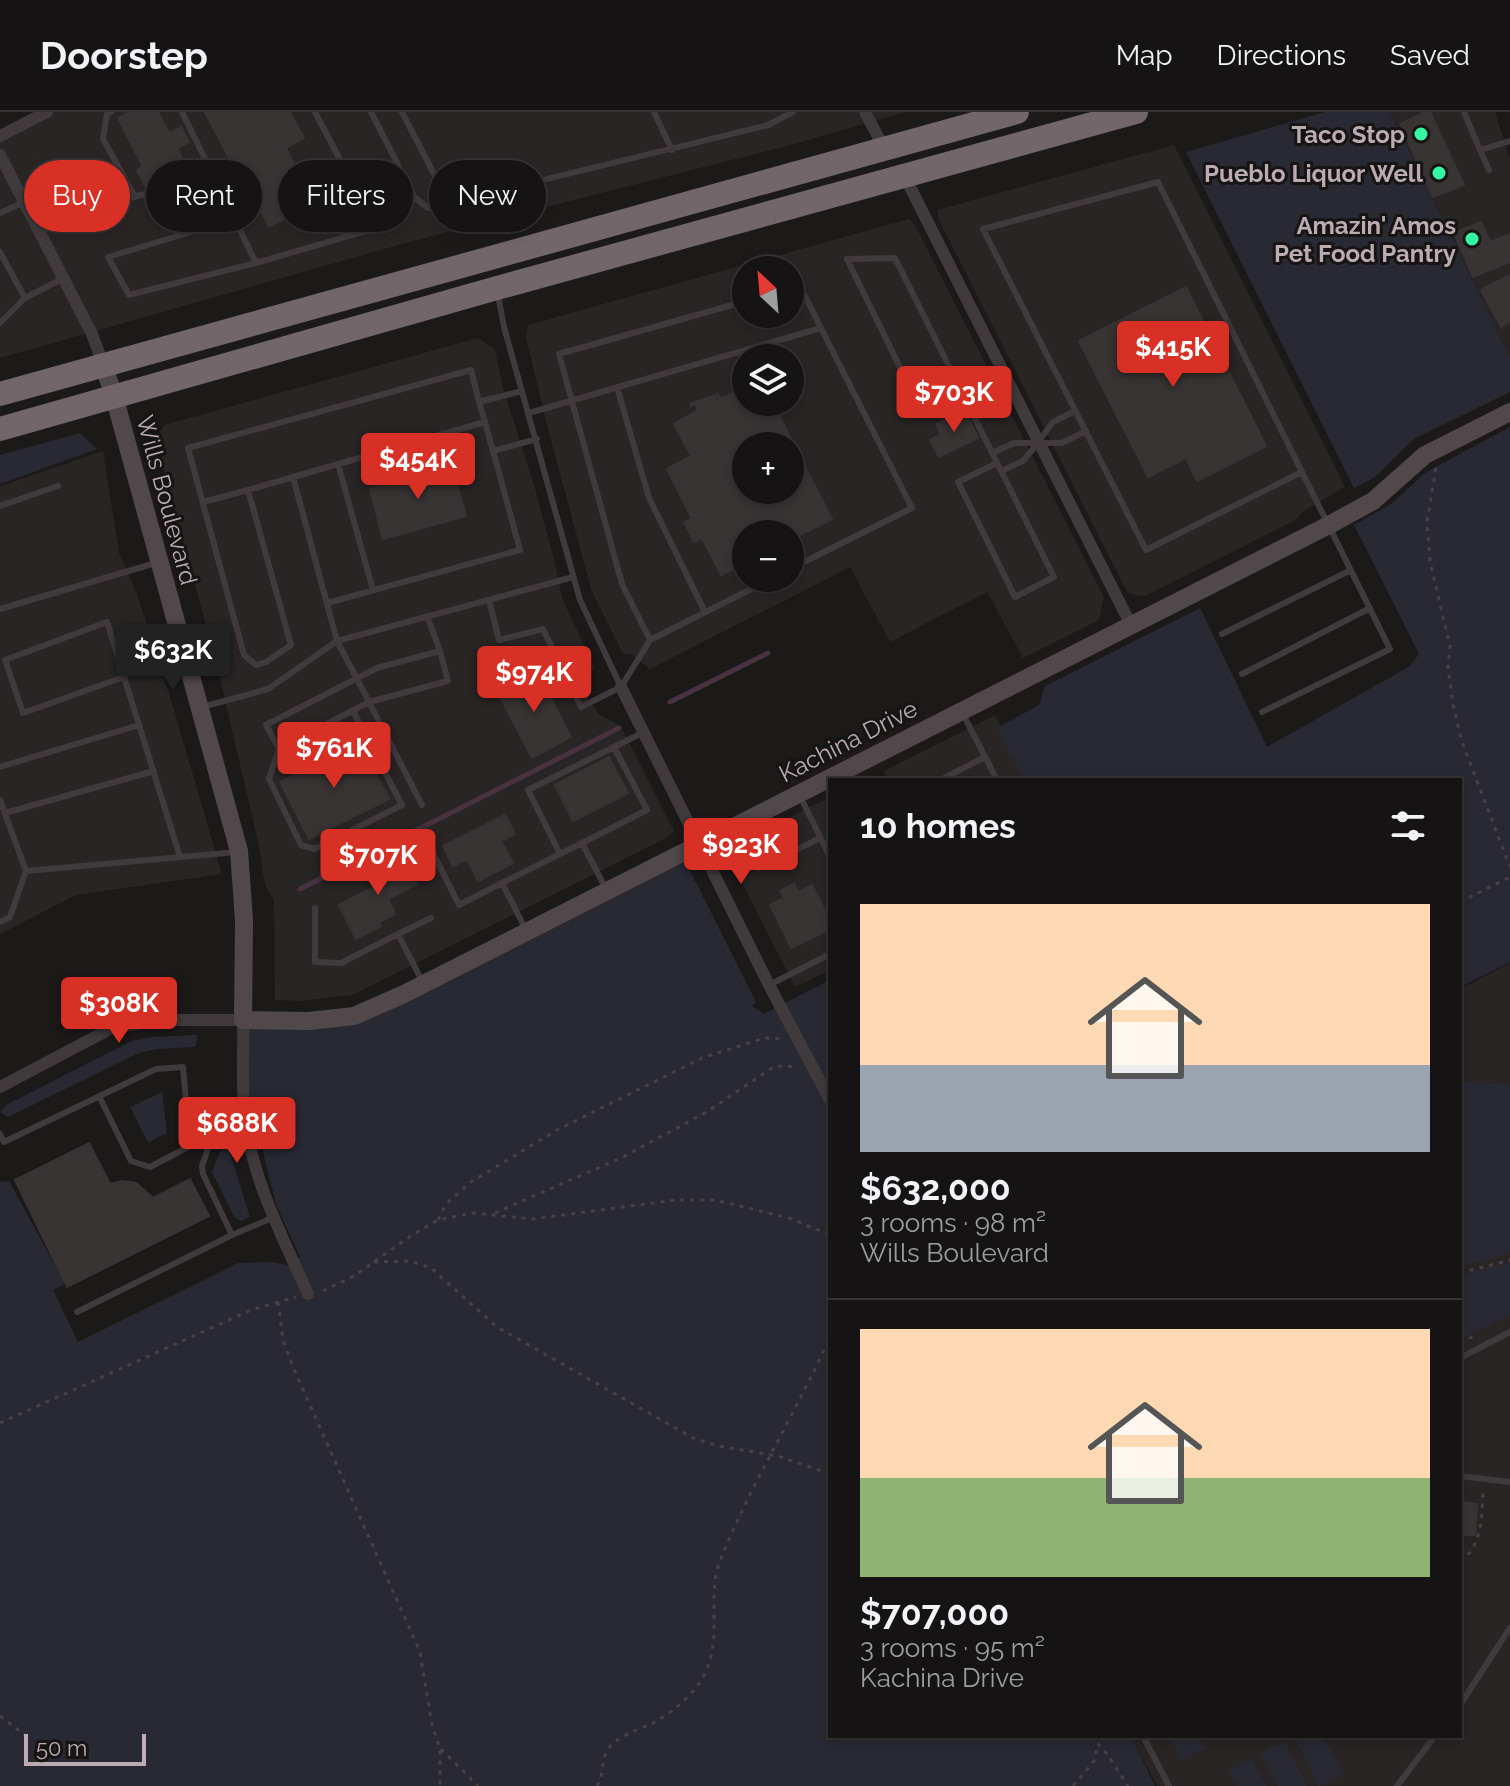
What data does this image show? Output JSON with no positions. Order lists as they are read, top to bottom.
{
  "streets": {
    "street": ["Wills Boulevard", "Kachina Drive"]
  },
  "crossings": [
    ["Wills Boulevard", "Kachina Drive"]
  ],
  "places": ["Taco Stop", "Pueblo Liquor Well", "Amazin' Amos Pet Food Pantry"],
  "scale_bar": "50 m",
  "north": "top left",
  "page": {
    "header": "Doorstep",
    "nav": ["Map", "Directions", "Saved"],
    "chip": [
      "Buy",
      "Rent",
      "Filters",
      "New"
    ],
    "map_buttons": ["+", "−"],
    "price": [
      "$415K",
      "$703K",
      "$454K",
      "$632K",
      "$974K",
      "$761K",
      "$923K",
      "$707K",
      "$308K",
      "$688K"
    ],
    "heading": "10 homes",
    "list": [
      {
        "name": "$632,000",
        "note": "3 rooms · 98 m² · Wills Boulevard"
      },
      {
        "name": "$707,000",
        "note": "3 rooms · 95 m² · Kachina Drive"
      }
    ],
    "scale": "50 m"
  }
}
